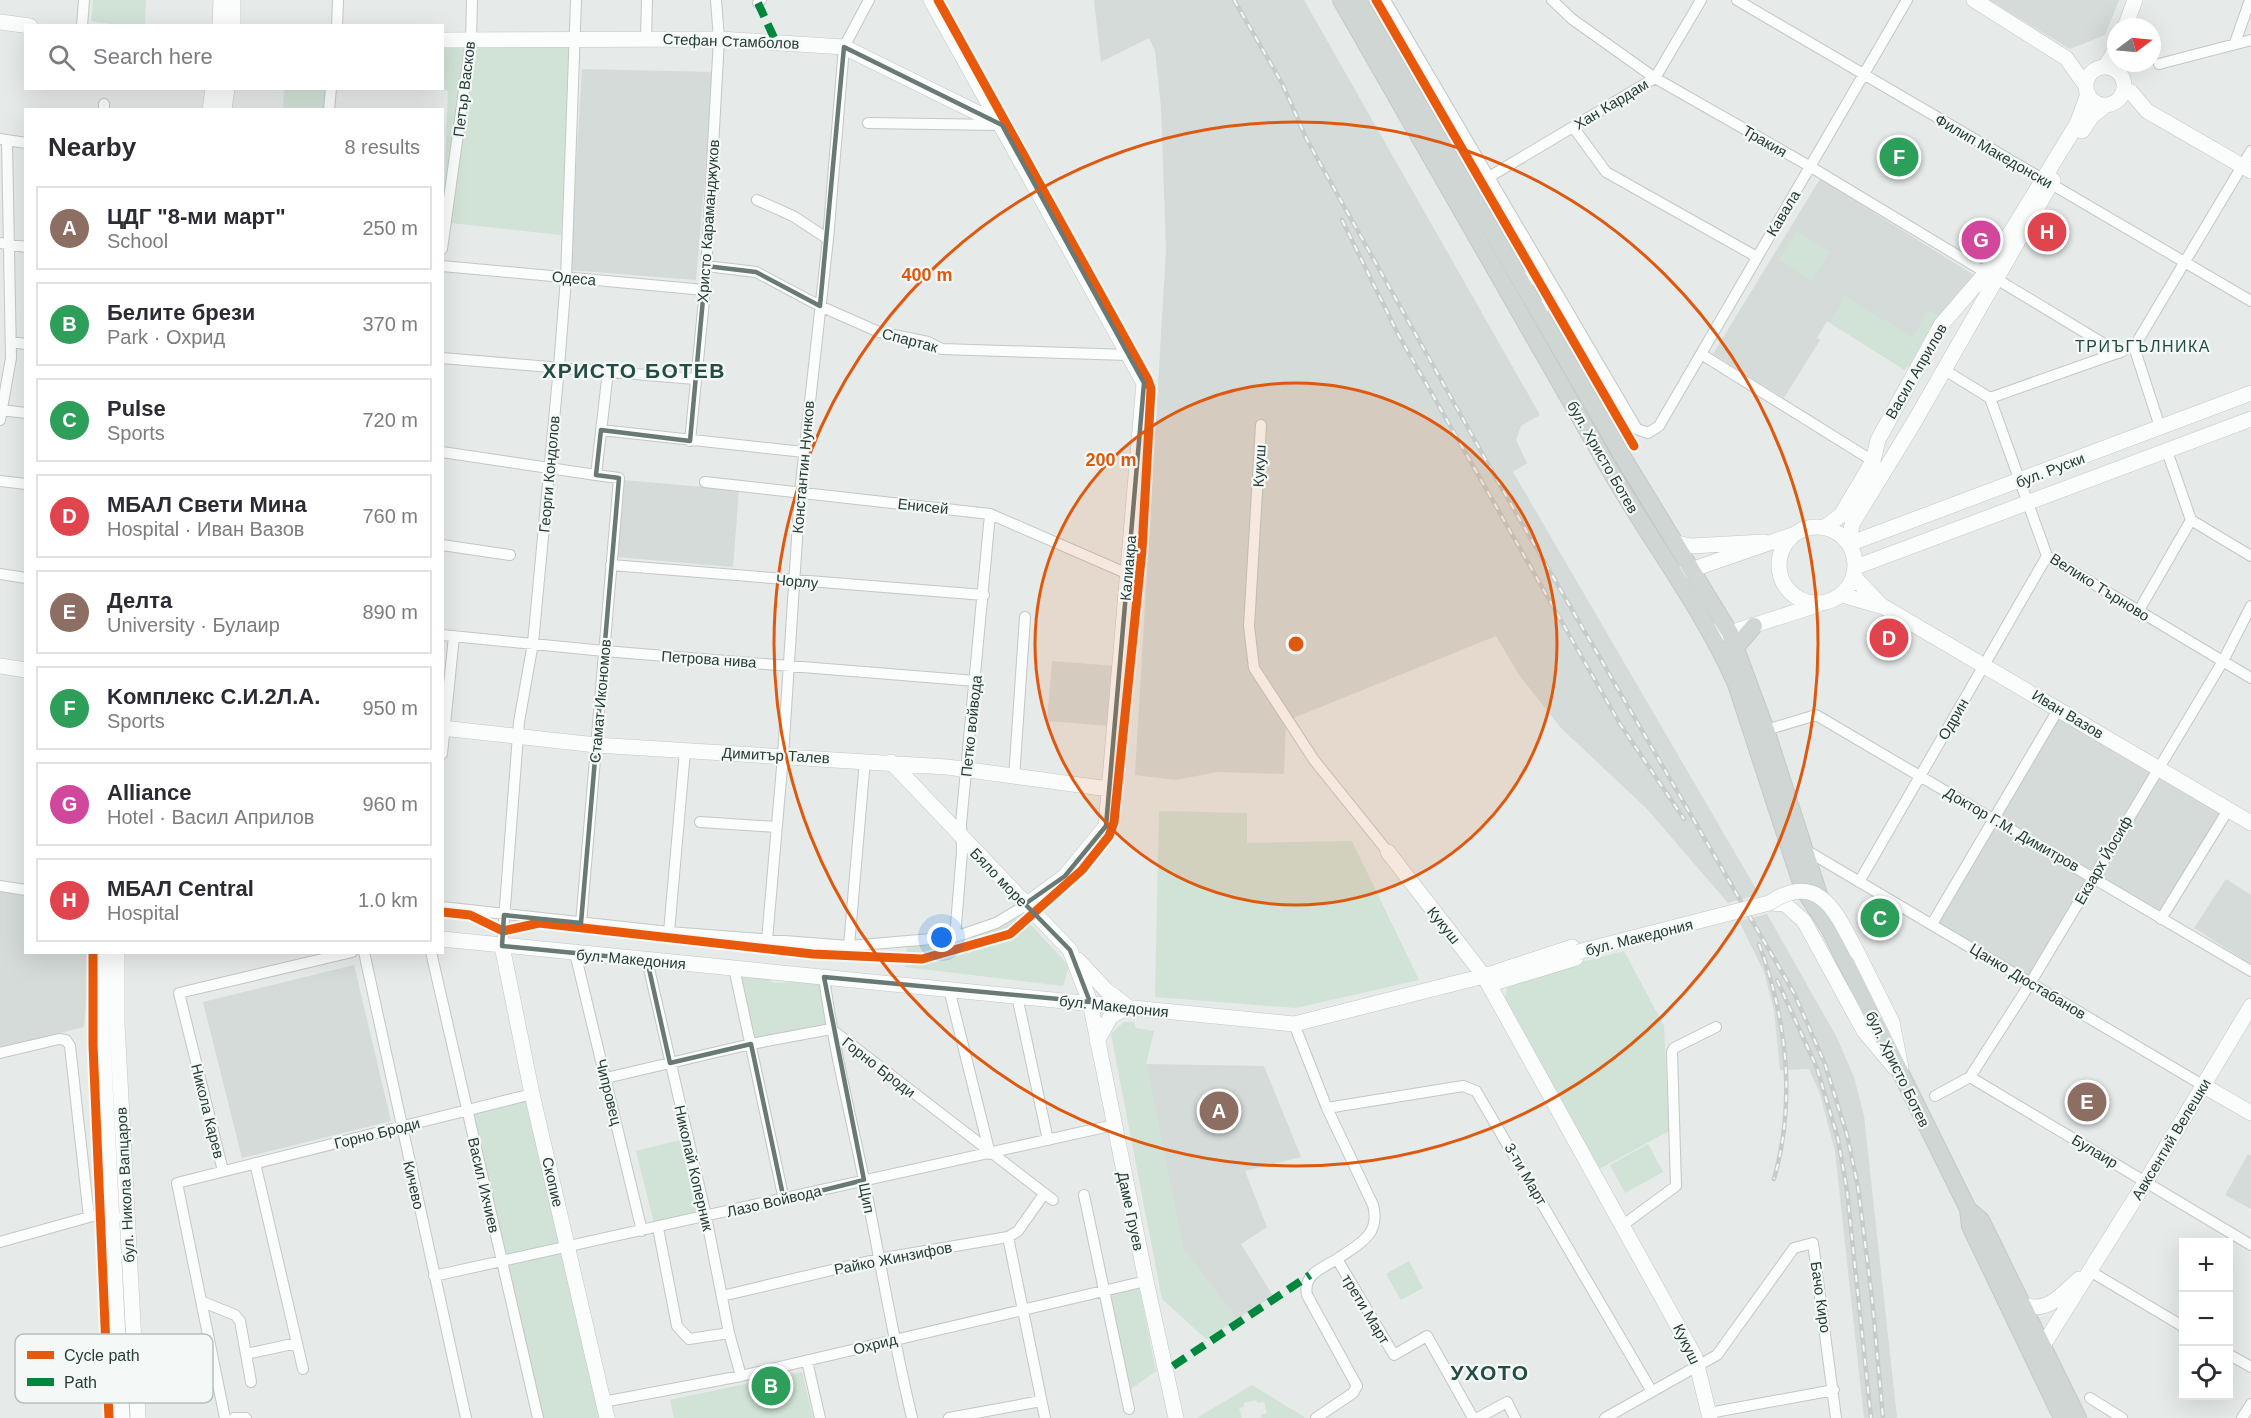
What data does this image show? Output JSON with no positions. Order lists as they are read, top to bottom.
{
  "streets": {
    "main road": ["бул. Христо Ботев"],
    "street": [
      "Стефан Стамболов",
      "Петър Васков",
      "Хан Кардам",
      "Тракия",
      "Филип Македонски",
      "Кавала",
      "Христо Караманджуков",
      "Одеса",
      "Спартак",
      "Васил Априлов",
      "Кукуш",
      "Константин Нунков",
      "бул. Руски",
      "Георги Кондолов",
      "Енисей",
      "Калиакра",
      "Чорлу",
      "Велико Търново",
      "Петрова нива",
      "Стамат Икономов",
      "Иван Вазов",
      "Одрин",
      "Петко войвода",
      "Димитър Талев",
      "Доктор Г.М. Димитров",
      "Екзарх Йосиф",
      "Бяло море",
      "бул. Македония",
      "Цанко Дюстабанов",
      "Горно Броди",
      "Чипровец",
      "Никола Карев",
      "Авксентий Велешки",
      "Булаир",
      "Николай Коперник",
      "3-ти Март",
      "Скопие",
      "бул. Никола Вапцаров",
      "Кичево",
      "Васил Ихчиев",
      "Щип",
      "Лазо Войвода",
      "Даме Груев",
      "Райко Жинзифов",
      "Бачо Киро",
      "трети Март",
      "Охрид"
    ]
  },
  "crossings": [
    ["Стефан Стамболов", "Петър Васков"],
    ["Стефан Стамболов", "Христо Караманджуков"],
    ["Стефан Стамболов", "Константин Нунков"],
    ["Стефан Стамболов", "Георги Кондолов"],
    ["Хан Кардам", "Тракия"],
    ["Тракия", "Кавала"],
    ["Тракия", "Васил Априлов"],
    ["Филип Македонски", "Кавала"],
    ["Филип Македонски", "Васил Априлов"],
    ["Христо Караманджуков", "Одеса"],
    ["Христо Караманджуков", "Спартак"],
    ["Одеса", "Георги Кондолов"],
    ["Спартак", "Константин Нунков"],
    ["Спартак", "Калиакра"],
    ["Васил Априлов", "бул. Руски"],
    ["Васил Априлов", "Иван Вазов"],
    ["бул. Христо Ботев", "Доктор Г.М. Димитров"],
    ["бул. Христо Ботев", "бул. Македония"],
    ["бул. Христо Ботев", "Цанко Дюстабанов"],
    ["бул. Христо Ботев", "Авксентий Велешки"],
    ["Кукуш", "бул. Македония"],
    ["Кукуш", "Бачо Киро"],
    ["Константин Нунков", "Енисей"],
    ["Константин Нунков", "Чорлу"],
    ["Константин Нунков", "Петрова нива"],
    ["Константин Нунков", "Димитър Талев"],
    ["Константин Нунков", "бул. Македония"],
    ["бул. Руски", "Велико Търново"],
    ["бул. Руски", "Иван Вазов"],
    ["Георги Кондолов", "Петрова нива"],
    ["Георги Кондолов", "Димитър Талев"],
    ["Георги Кондолов", "бул. Македония"],
    ["Георги Кондолов", "Скопие"],
    ["Енисей", "Калиакра"],
    ["Енисей", "Петко войвода"],
    ["Калиакра", "Димитър Талев"],
    ["Калиакра", "Бяло море"],
    ["Калиакра", "бул. Македония"],
    ["Чорлу", "Стамат Икономов"],
    ["Чорлу", "Петко войвода"],
    ["Велико Търново", "Одрин"],
    ["Велико Търново", "Екзарх Йосиф"],
    ["Петрова нива", "Стамат Икономов"],
    ["Петрова нива", "Петко войвода"],
    ["Стамат Икономов", "Димитър Талев"],
    ["Стамат Икономов", "бул. Македония"],
    ["Иван Вазов", "Одрин"],
    ["Иван Вазов", "Екзарх Йосиф"],
    ["Одрин", "Доктор Г.М. Димитров"],
    ["Одрин", "Цанко Дюстабанов"],
    ["Петко войвода", "Димитър Талев"],
    ["Петко войвода", "Бяло море"],
    ["Петко войвода", "бул. Македония"],
    ["Димитър Талев", "Бяло море"],
    ["Доктор Г.М. Димитров", "Екзарх Йосиф"],
    ["Екзарх Йосиф", "Цанко Дюстабанов"],
    ["Екзарх Йосиф", "Булаир"],
    ["Бяло море", "бул. Македония"],
    ["Бяло море", "Даме Груев"],
    ["бул. Македония", "Чипровец"],
    ["бул. Македония", "Николай Коперник"],
    ["бул. Македония", "Скопие"],
    ["бул. Македония", "Щип"],
    ["бул. Македония", "Даме Груев"],
    ["бул. Македония", "трети Март"],
    ["Цанко Дюстабанов", "Авксентий Велешки"],
    ["Горно Броди", "Чипровец"],
    ["Горно Броди", "Никола Карев"],
    ["Горно Броди", "Николай Коперник"],
    ["Горно Броди", "Скопие"],
    ["Горно Броди", "Кичево"],
    ["Горно Броди", "Васил Ихчиев"],
    ["Горно Броди", "Щип"],
    ["Горно Броди", "Лазо Войвода"],
    ["Горно Броди", "Райко Жинзифов"],
    ["Чипровец", "Лазо Войвода"],
    ["Авксентий Велешки", "Булаир"],
    ["Николай Коперник", "Лазо Войвода"],
    ["Николай Коперник", "Райко Жинзифов"],
    ["Николай Коперник", "Охрид"],
    ["3-ти Март", "трети Март"],
    ["Скопие", "Лазо Войвода"],
    ["Скопие", "Охрид"],
    ["Кичево", "Лазо Войвода"],
    ["Васил Ихчиев", "Лазо Войвода"],
    ["Щип", "Лазо Войвода"],
    ["Щип", "Райко Жинзифов"],
    ["Щип", "Охрид"],
    ["Лазо Войвода", "Даме Груев"],
    ["Даме Груев", "Охрид"]
  ],
  "districts": ["ТРИЪГЪЛНИКА", "ХРИСТО БОТЕВ", "УХОТО"],
  "legend": ["Cycle path", "Path"],
  "north": "right",
  "page": {
    "search": "Search here",
    "heading": ["Nearby", "8 results"],
    "pins": [
      "F",
      "H",
      "G",
      "D",
      "C",
      "E",
      "A",
      "B"
    ],
    "list": [
      {
        "mark": "A",
        "name": "ЦДГ \"8-ми март\"",
        "note": "School",
        "value": "250 m"
      },
      {
        "mark": "B",
        "name": "Белите брези",
        "note": "Park · Охрид",
        "value": "370 m"
      },
      {
        "mark": "C",
        "name": "Pulse",
        "note": "Sports",
        "value": "720 m"
      },
      {
        "mark": "D",
        "name": "МБАЛ Свети Мина",
        "note": "Hospital · Иван Вазов",
        "value": "760 m"
      },
      {
        "mark": "E",
        "name": "Делта",
        "note": "University · Булаир",
        "value": "890 m"
      },
      {
        "mark": "F",
        "name": "Kомплекс С.И.2Л.А.",
        "note": "Sports",
        "value": "950 m"
      },
      {
        "mark": "G",
        "name": "Alliance",
        "note": "Hotel · Васил Априлов",
        "value": "960 m"
      },
      {
        "mark": "H",
        "name": "МБАЛ Central",
        "note": "Hospital",
        "value": "1.0 km"
      }
    ],
    "map_buttons": ["+", "−"]
  },
  "rings": ["400 m", "200 m"]
}
